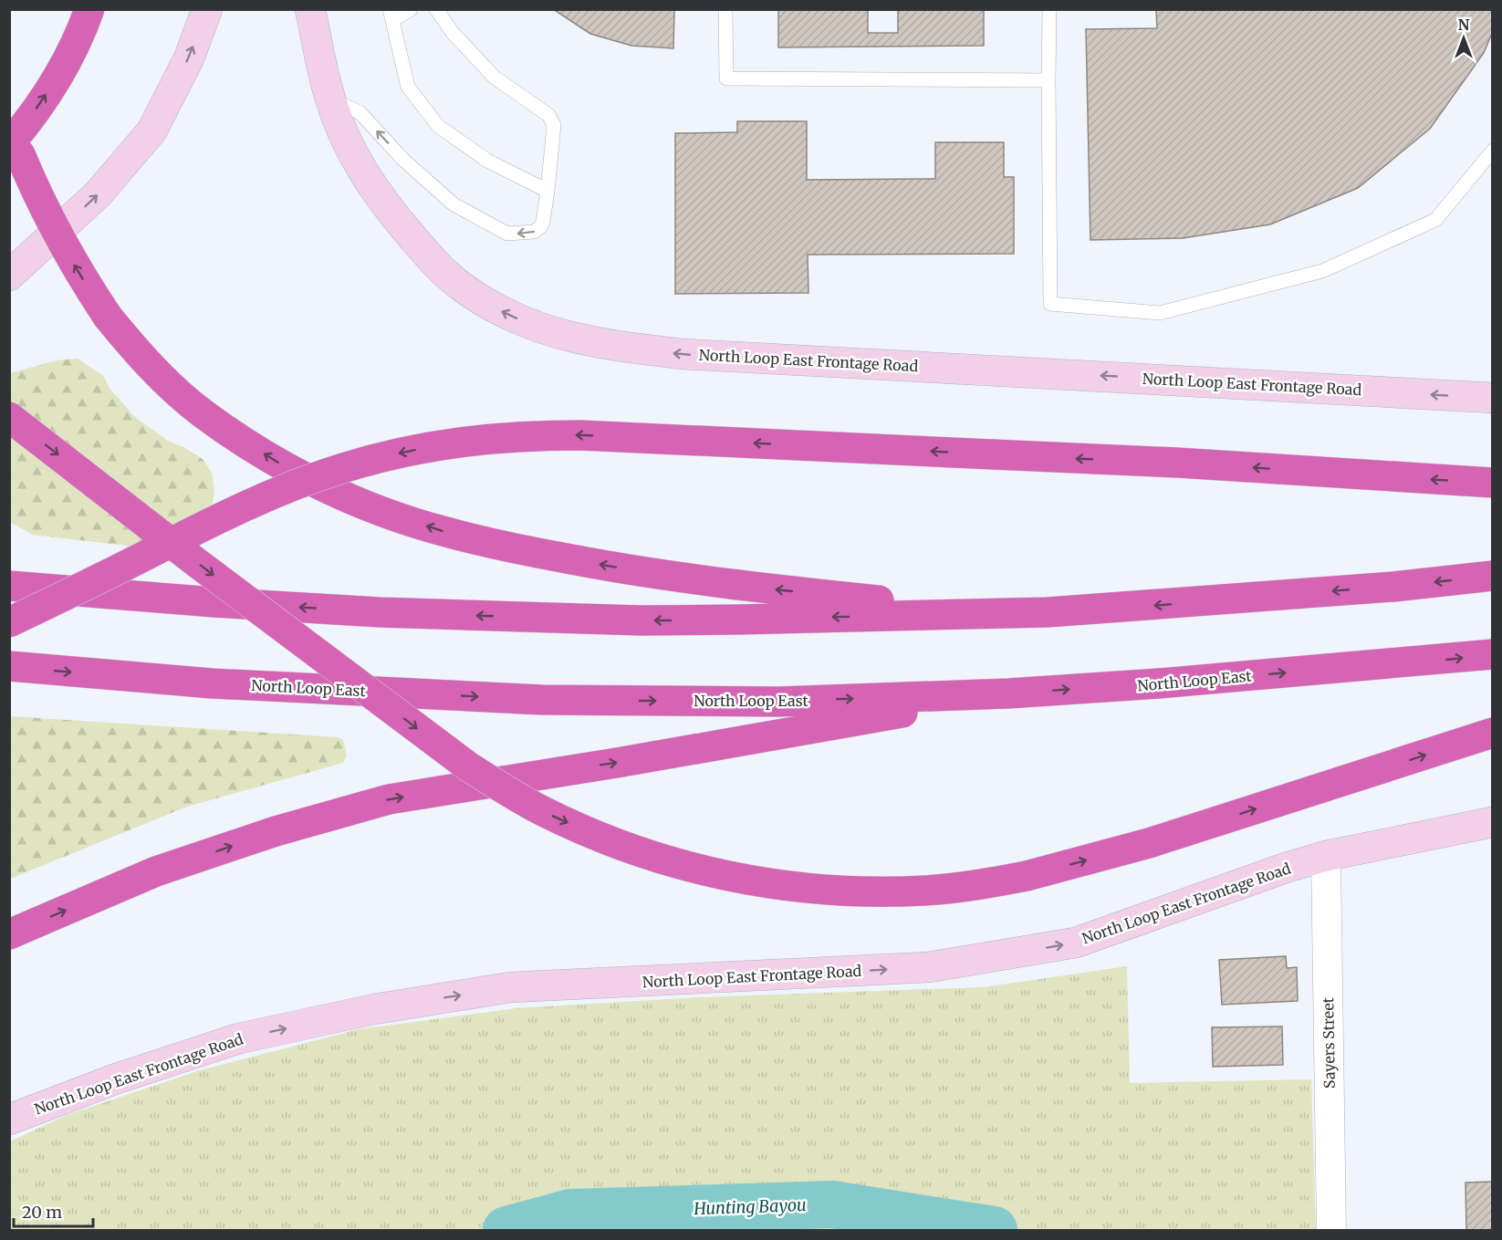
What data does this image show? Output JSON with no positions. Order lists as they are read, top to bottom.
{
  "streets": {
    "highway": ["North Loop East"],
    "main road": ["North Loop East Frontage Road"],
    "street": ["Sayers Street"]
  },
  "crossings": [
    ["North Loop East Frontage Road", "Sayers Street"]
  ],
  "water": ["Hunting Bayou"],
  "scale_bar": "20 m",
  "north": "top"
}
